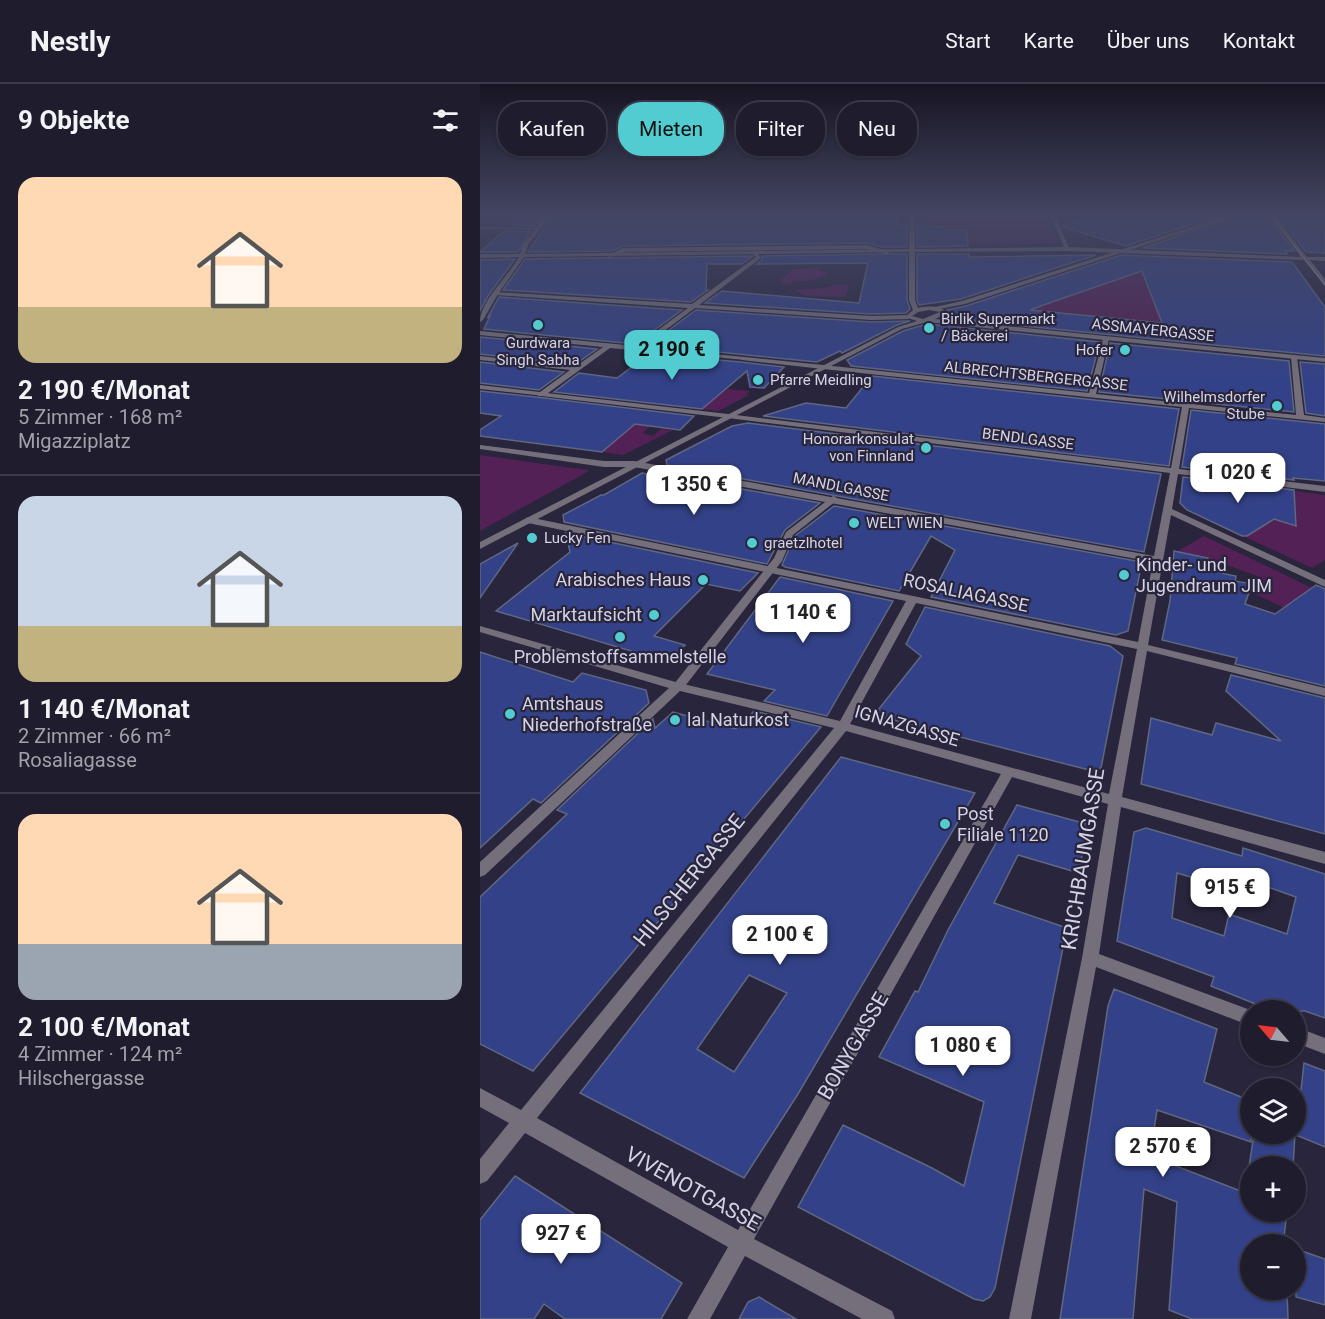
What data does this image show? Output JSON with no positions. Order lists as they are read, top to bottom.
{
  "streets": {
    "street": [
      "ASSMAYERGASSE",
      "ALBRECHTSBERGERGASSE",
      "BENDLGASSE",
      "MANDLGASSE",
      "ROSALIAGASSE",
      "IGNAZGASSE",
      "KRICHBAUMGASSE",
      "HILSCHERGASSE",
      "BONYGASSE",
      "VIVENOTGASSE"
    ]
  },
  "crossings": [
    ["ALBRECHTSBERGERGASSE", "KRICHBAUMGASSE"],
    ["BENDLGASSE", "KRICHBAUMGASSE"],
    ["MANDLGASSE", "KRICHBAUMGASSE"],
    ["ROSALIAGASSE", "KRICHBAUMGASSE"],
    ["ROSALIAGASSE", "HILSCHERGASSE"],
    ["IGNAZGASSE", "KRICHBAUMGASSE"],
    ["IGNAZGASSE", "HILSCHERGASSE"],
    ["IGNAZGASSE", "BONYGASSE"],
    ["HILSCHERGASSE", "VIVENOTGASSE"],
    ["BONYGASSE", "VIVENOTGASSE"]
  ],
  "places": [
    "Gurdwara Singh Sabha",
    "Birlik Supermarkt / Bäckerei",
    "Hofer",
    "Pfarre Meidling",
    "Wilhelmsdorfer Stube",
    "Honorarkonsulat von Finnland",
    "WELT WIEN",
    "Lucky Fen",
    "graetzlhotel",
    "Kinder- und Jugendraum JIM",
    "Arabisches Haus",
    "Marktaufsicht",
    "Problemstoffsammelstelle",
    "Amtshaus Niederhofstraße",
    "lal Naturkost",
    "Post Filiale 1120"
  ],
  "north": "top left",
  "page": {
    "header": "Nestly",
    "nav": [
      "Start",
      "Karte",
      "Über uns",
      "Kontakt"
    ],
    "heading": "9 Objekte",
    "chip": [
      "Kaufen",
      "Mieten",
      "Filter",
      "Neu"
    ],
    "list": [
      {
        "name": "2 190 €/Monat",
        "note": "5 Zimmer · 168 m² · Migazziplatz"
      },
      {
        "name": "1 140 €/Monat",
        "note": "2 Zimmer · 66 m² · Rosaliagasse"
      },
      {
        "name": "2 100 €/Monat",
        "note": "4 Zimmer · 124 m² · Hilschergasse"
      }
    ],
    "price": [
      "2 190 €",
      "1 020 €",
      "1 350 €",
      "1 140 €",
      "915 €",
      "2 100 €",
      "1 080 €",
      "2 570 €",
      "927 €"
    ],
    "map_buttons": ["+", "−"]
  }
}
